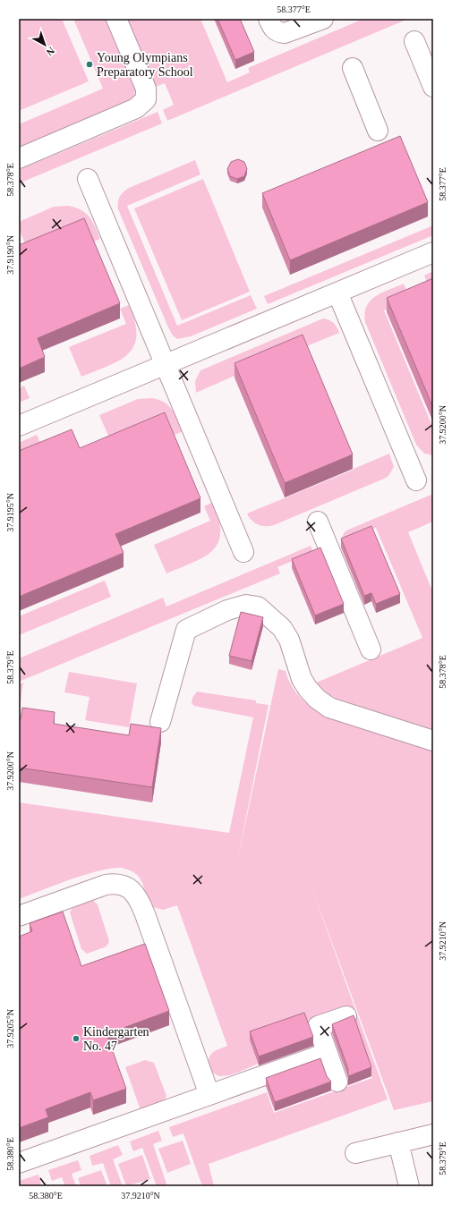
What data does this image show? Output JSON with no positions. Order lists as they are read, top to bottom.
{
  "places": ["Young Olympians Preparatory School", "Kindergarten No. 47"],
  "north": "bottom right",
  "coordinates": [
    "58.377°E",
    "58.378°E",
    "37.9190°N",
    "37.9200°N",
    "37.9195°N",
    "58.379°E",
    "37.9210°N",
    "37.9205°N",
    "58.380°E"
  ]
}
